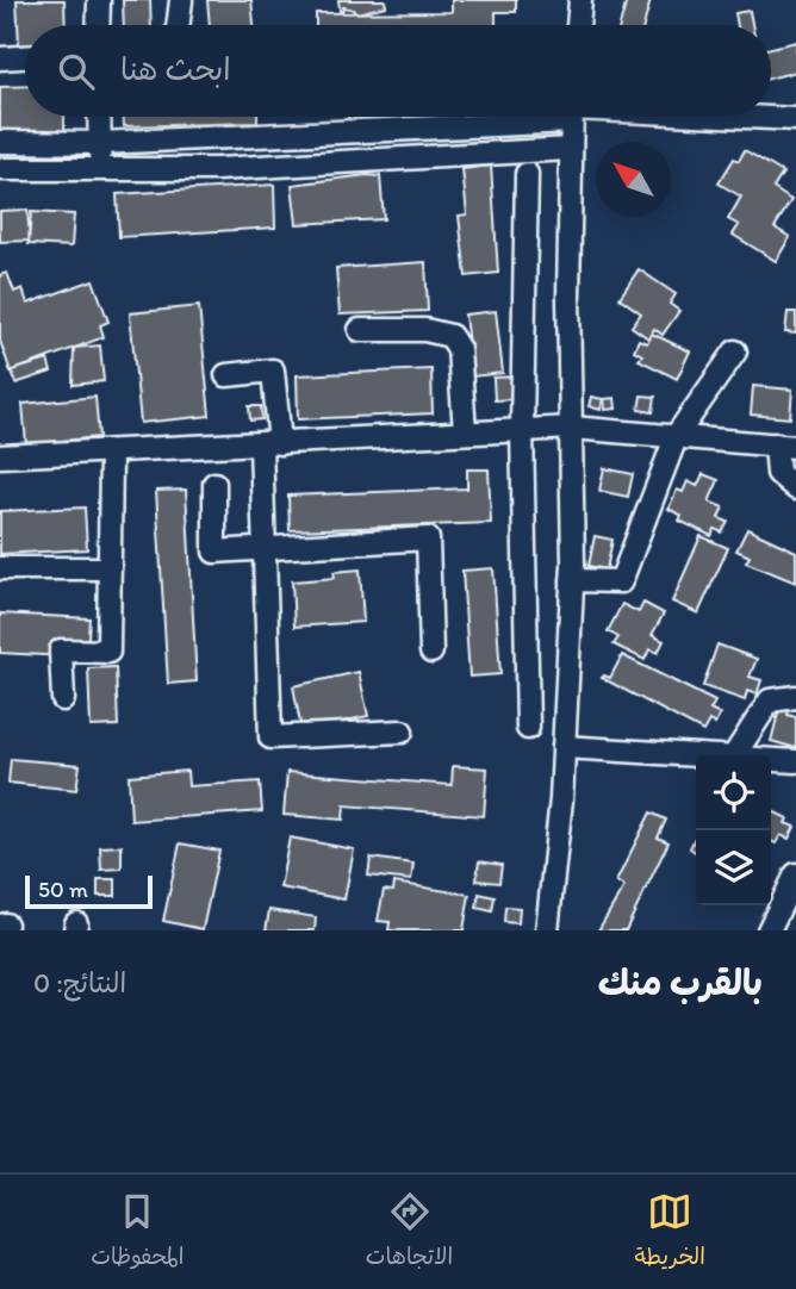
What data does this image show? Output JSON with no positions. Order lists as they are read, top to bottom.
{
  "scale_bar": "50 m",
  "north": "top left",
  "page": {
    "search": "ابحث هنا",
    "scale": "50 m",
    "heading": ["بالقرب منك", "النتائج: 0"],
    "nav": ["الخريطة", "الاتجاهات", "المحفوظات"]
  }
}
